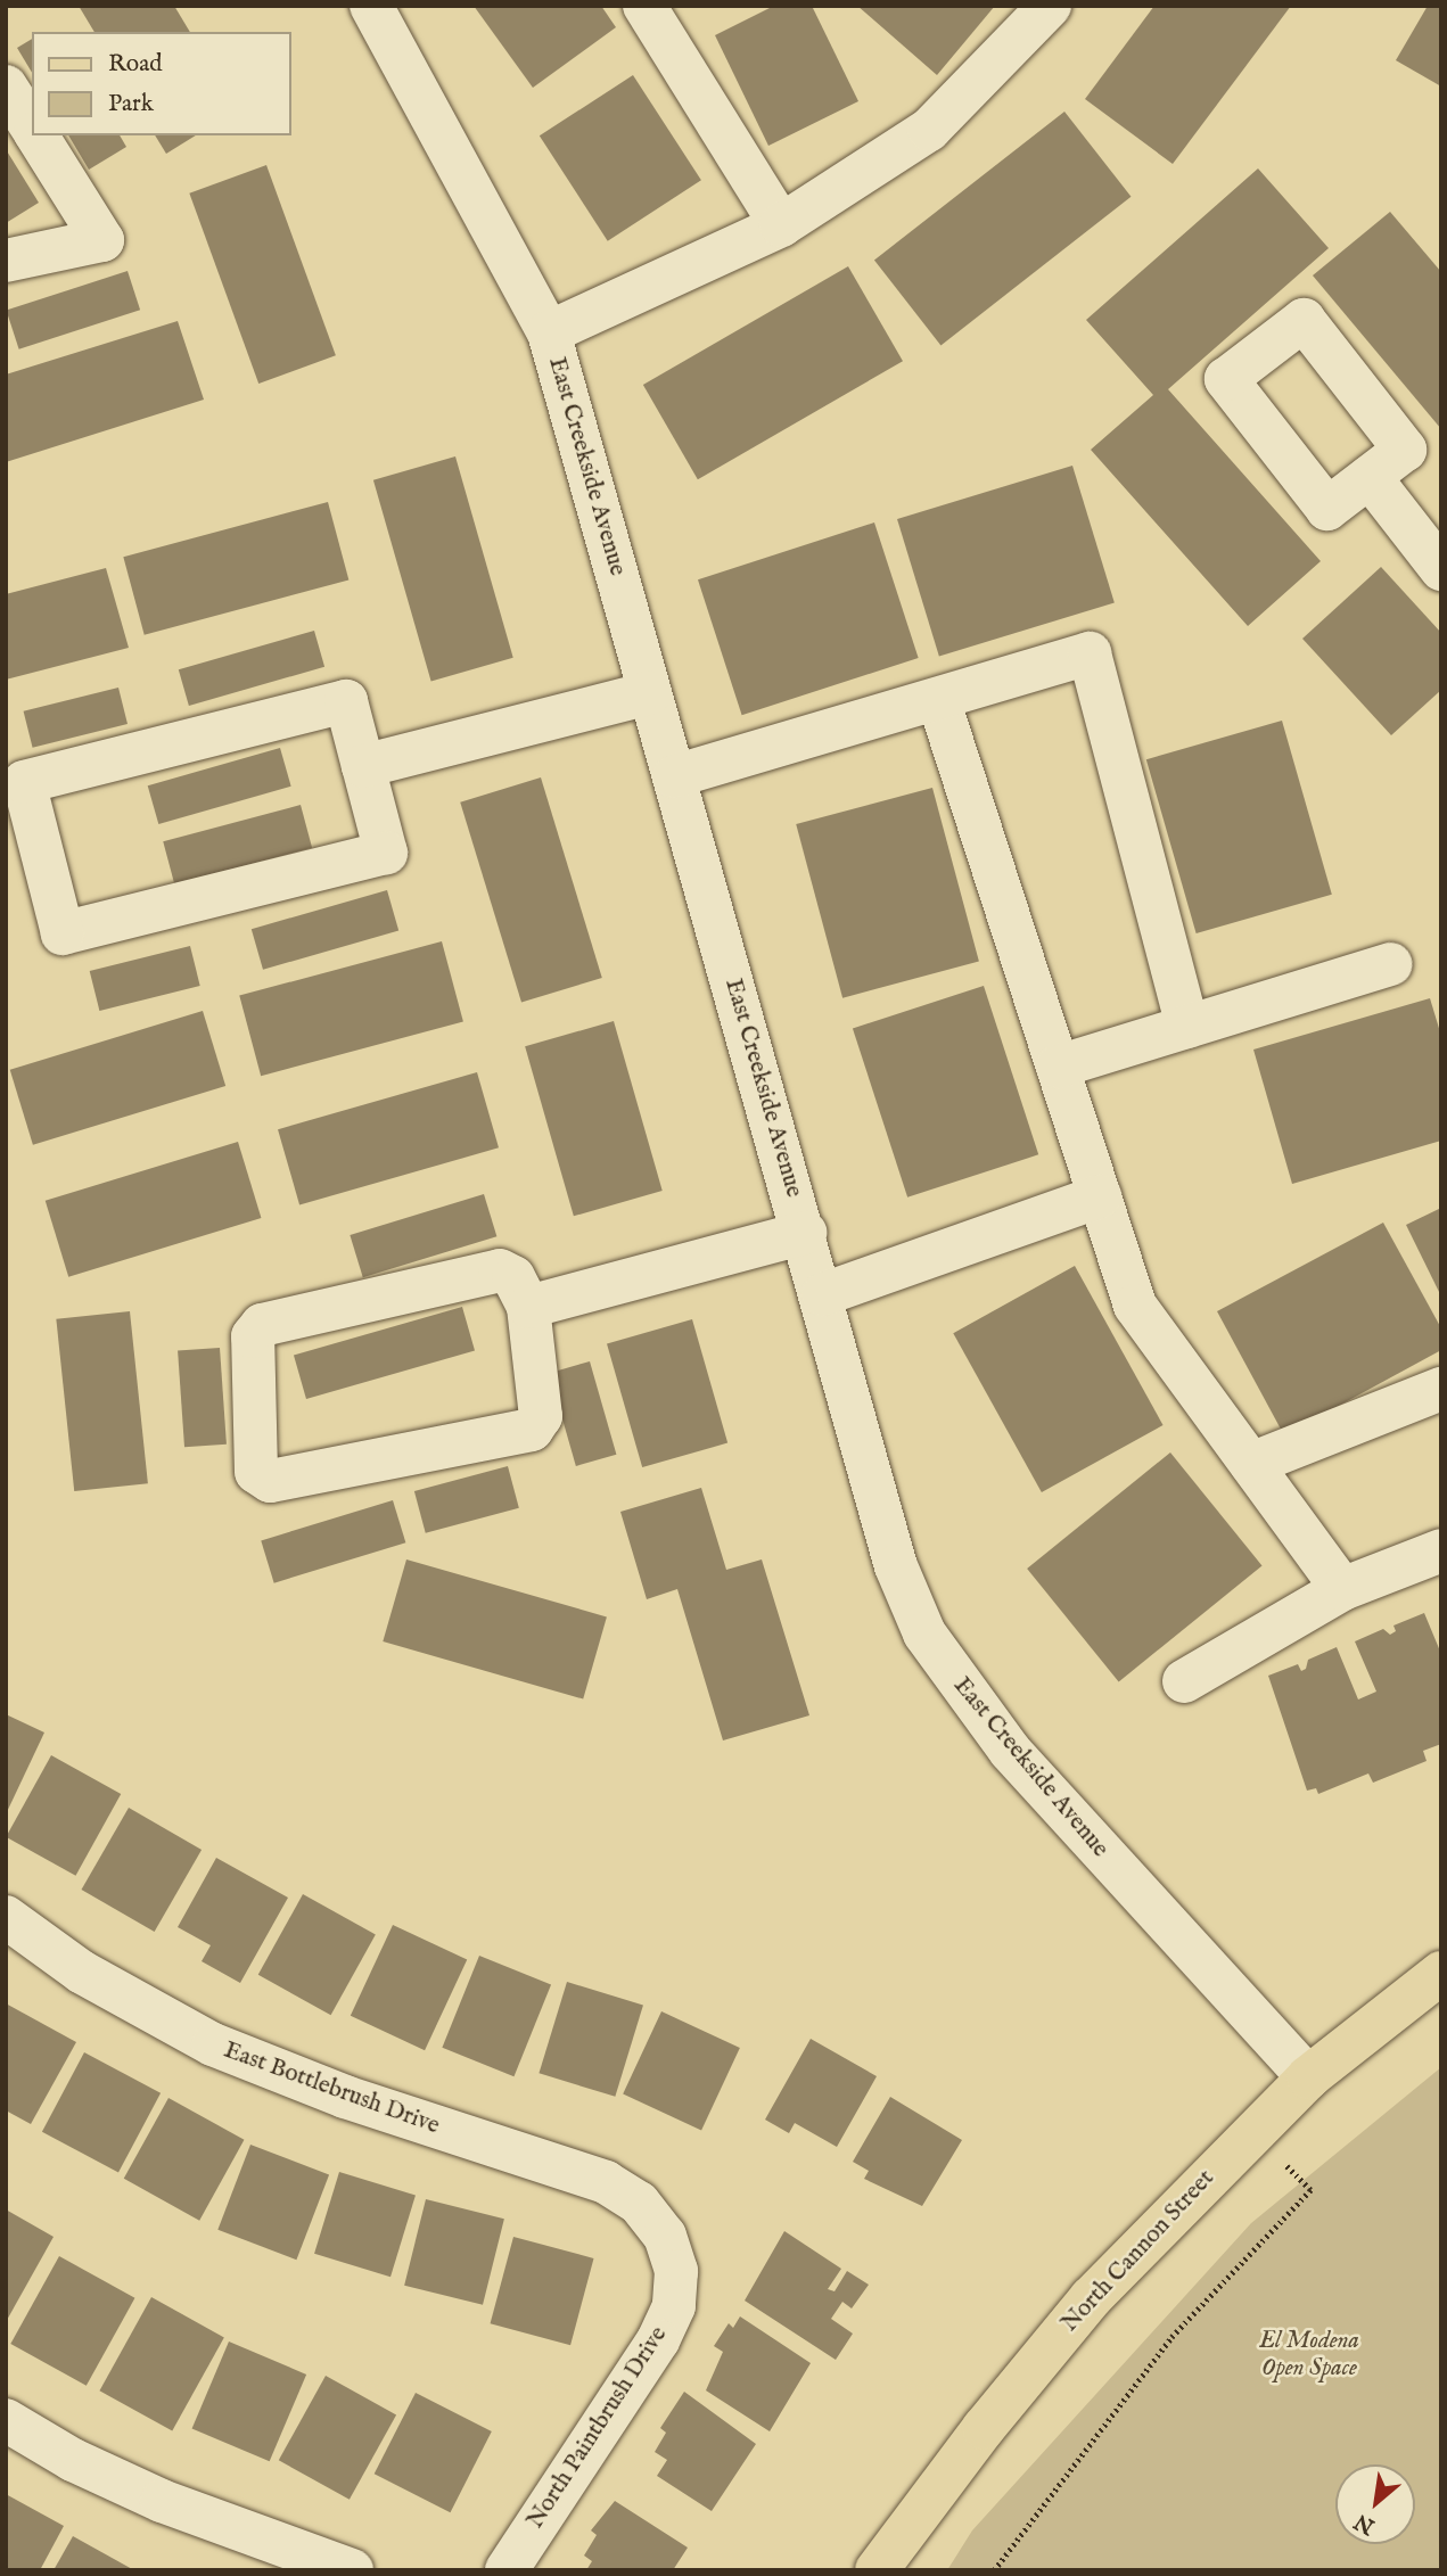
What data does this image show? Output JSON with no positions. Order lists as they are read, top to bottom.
{
  "streets": {
    "main road": ["North Cannon Street"],
    "street": ["East Creekside Avenue", "East Bottlebrush Drive", "North Paintbrush Drive"]
  },
  "crossings": [
    ["East Creekside Avenue", "North Cannon Street"],
    ["East Bottlebrush Drive", "North Paintbrush Drive"]
  ],
  "parks": ["El Modena Open Space"],
  "legend": ["Road", "Park"],
  "north": "bottom left"
}
